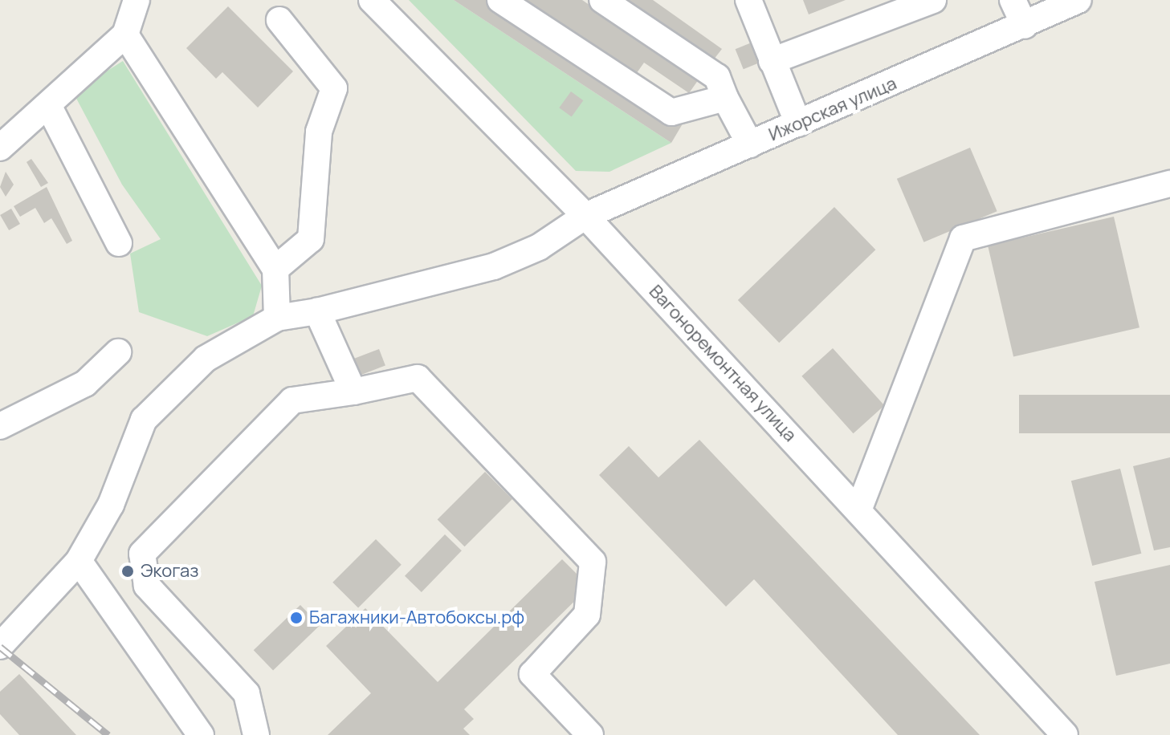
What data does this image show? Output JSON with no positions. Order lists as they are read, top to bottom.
{
  "streets": {
    "street": ["Ижорская улица", "Вагоноремонтная улица"]
  },
  "crossings": [
    ["Ижорская улица", "Вагоноремонтная улица"]
  ],
  "places": ["Экогаз", "Багажники-Автобоксы.рф"]
}
